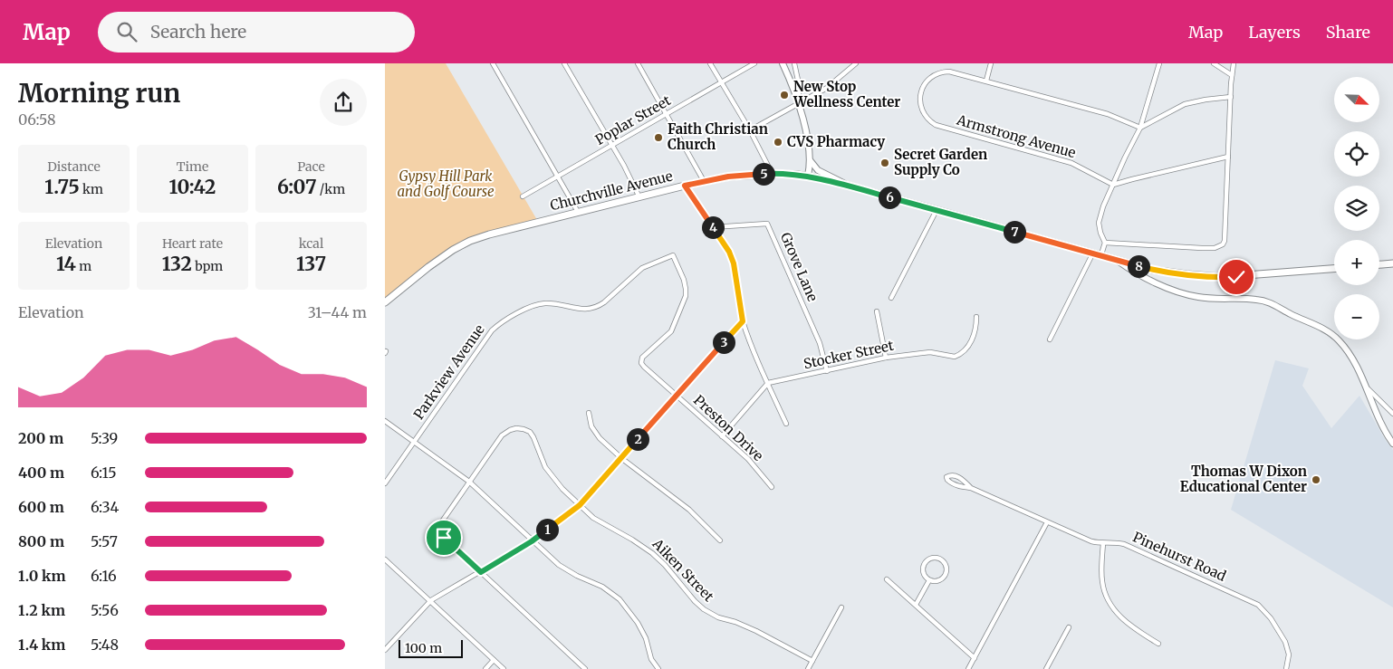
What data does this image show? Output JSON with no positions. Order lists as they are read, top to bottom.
{
  "streets": {
    "main road": ["Churchville Avenue"],
    "street": [
      "Poplar Street",
      "Armstrong Avenue",
      "Grove Lane",
      "Stocker Street",
      "Parkview Avenue",
      "Preston Drive",
      "Pinehurst Road",
      "Aiken Street"
    ]
  },
  "crossings": [
    ["Grove Lane", "Stocker Street"],
    ["Parkview Avenue", "Preston Drive"]
  ],
  "parks": ["Gypsy Hill Park and Golf Course"],
  "places": [
    "New Stop Wellness Center",
    "Faith Christian Church",
    "CVS Pharmacy",
    "Secret Garden Supply Co",
    "Thomas W Dixon Educational Center"
  ],
  "scale_bar": "100 m",
  "north": "bottom right",
  "page": {
    "header": "Map",
    "search": "Search here",
    "nav": ["Map", "Layers", "Share"],
    "heading": ["Morning run", "06:58"],
    "map_buttons": ["+", "−"],
    "stats": [
      ["Distance", "1.75 km"],
      ["Time", "10:42"],
      ["Pace", "6:07 /km"],
      ["Elevation", "14 m"],
      ["Heart rate", "132 bpm"],
      ["kcal", "137"]
    ],
    "pins": [
      "5",
      "6",
      "4",
      "7",
      "8",
      "3",
      "2",
      "1"
    ],
    "chart": ["Elevation", "31–44 m"],
    "list": [
      {
        "name": "200 m",
        "note": "5:39"
      },
      {
        "name": "400 m",
        "note": "6:15"
      },
      {
        "name": "600 m",
        "note": "6:34"
      },
      {
        "name": "800 m",
        "note": "5:57"
      },
      {
        "name": "1.0 km",
        "note": "6:16"
      },
      {
        "name": "1.2 km",
        "note": "5:56"
      },
      {
        "name": "1.4 km",
        "note": "5:48"
      }
    ],
    "scale": "100 m"
  }
}
